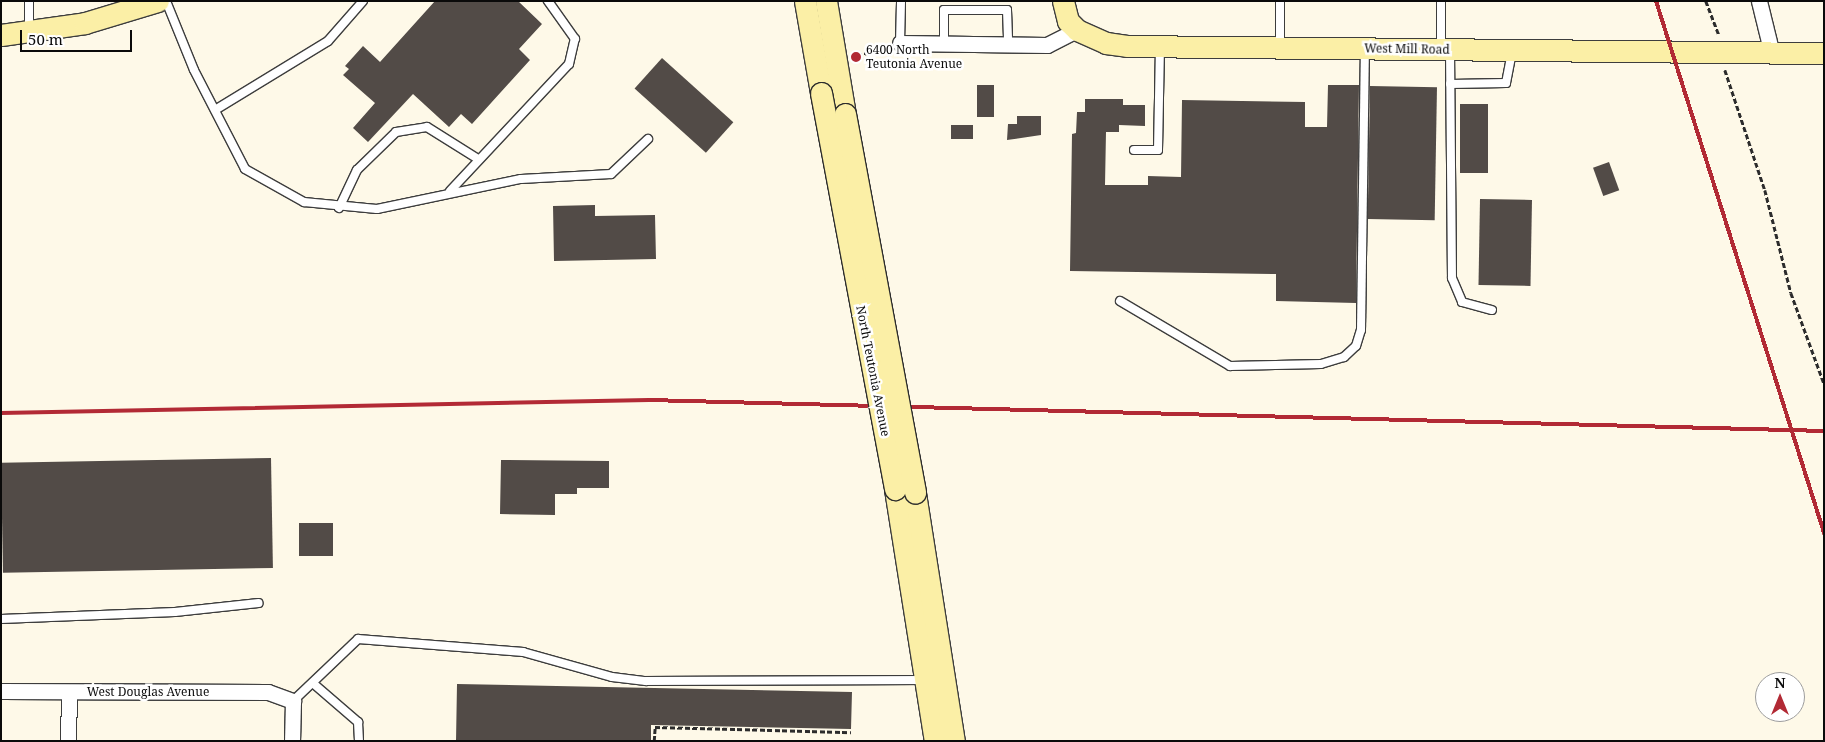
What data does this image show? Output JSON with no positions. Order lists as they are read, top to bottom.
{
  "streets": {
    "main road": ["West Mill Road", "North Teutonia Avenue"],
    "street": ["West Douglas Avenue"]
  },
  "places": ["6400 North Teutonia Avenue"],
  "scale_bar": "50 m",
  "north": "top"
}
